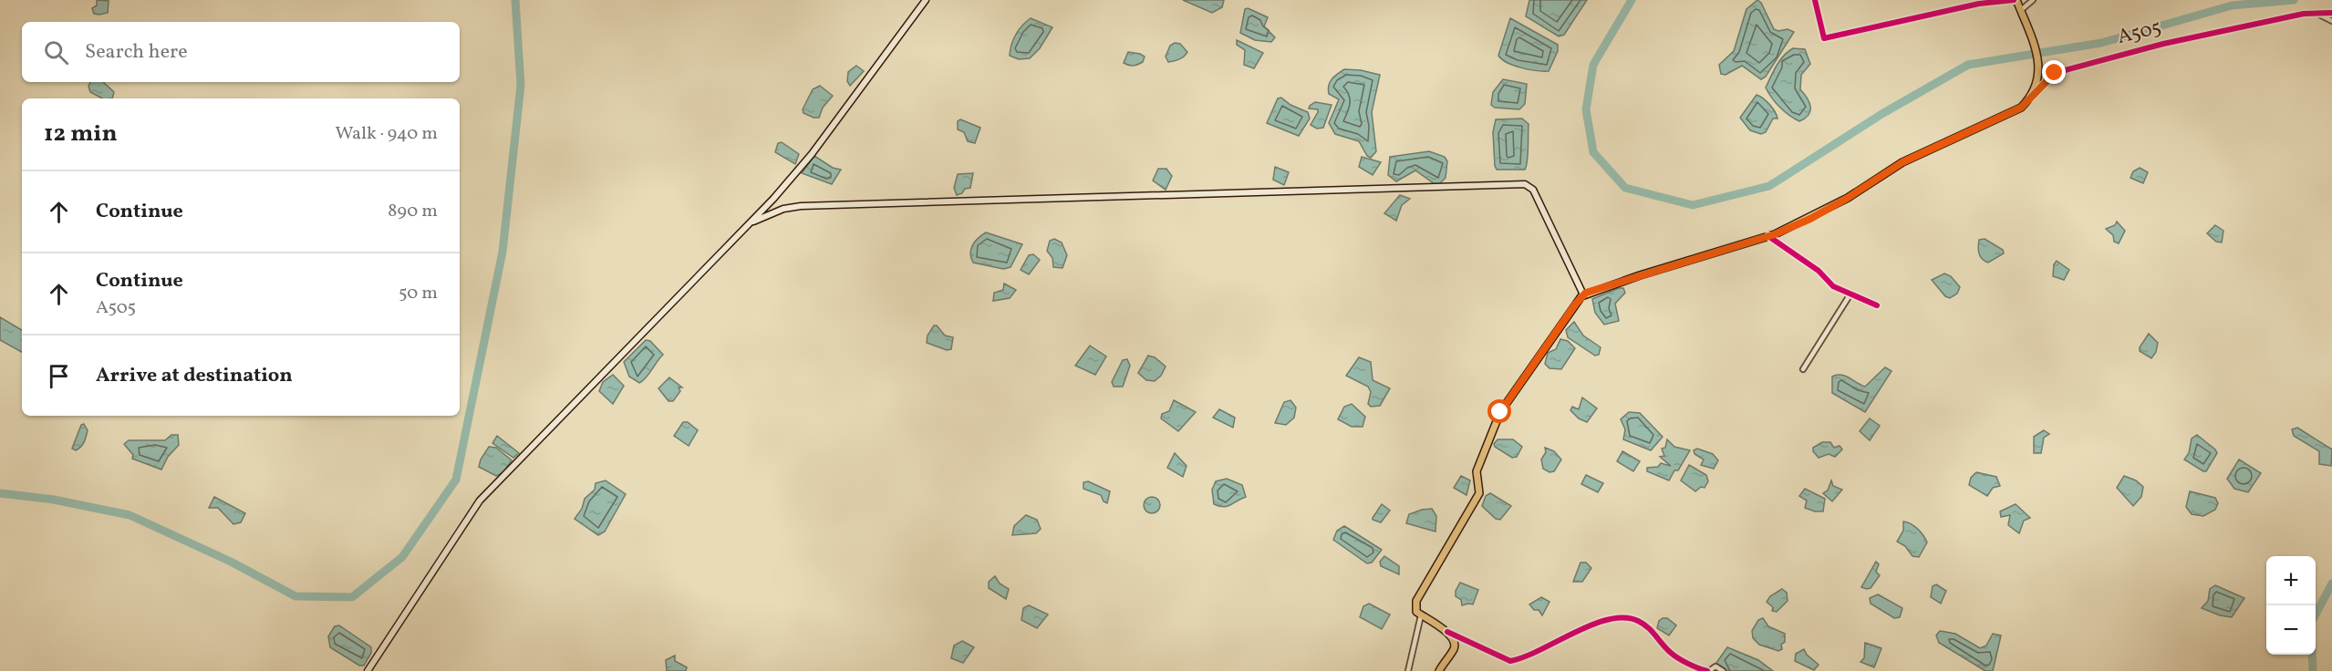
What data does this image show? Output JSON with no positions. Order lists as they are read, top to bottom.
{
  "streets": {
    "street": ["A505"]
  },
  "page": {
    "search": "Search here",
    "heading": ["12 min", "Walk · 940 m"],
    "list": [
      ["Continue", "890 m"],
      ["Continue", "A505", "50 m"],
      "Arrive at destination"
    ],
    "map_buttons": ["+", "−"]
  }
}
